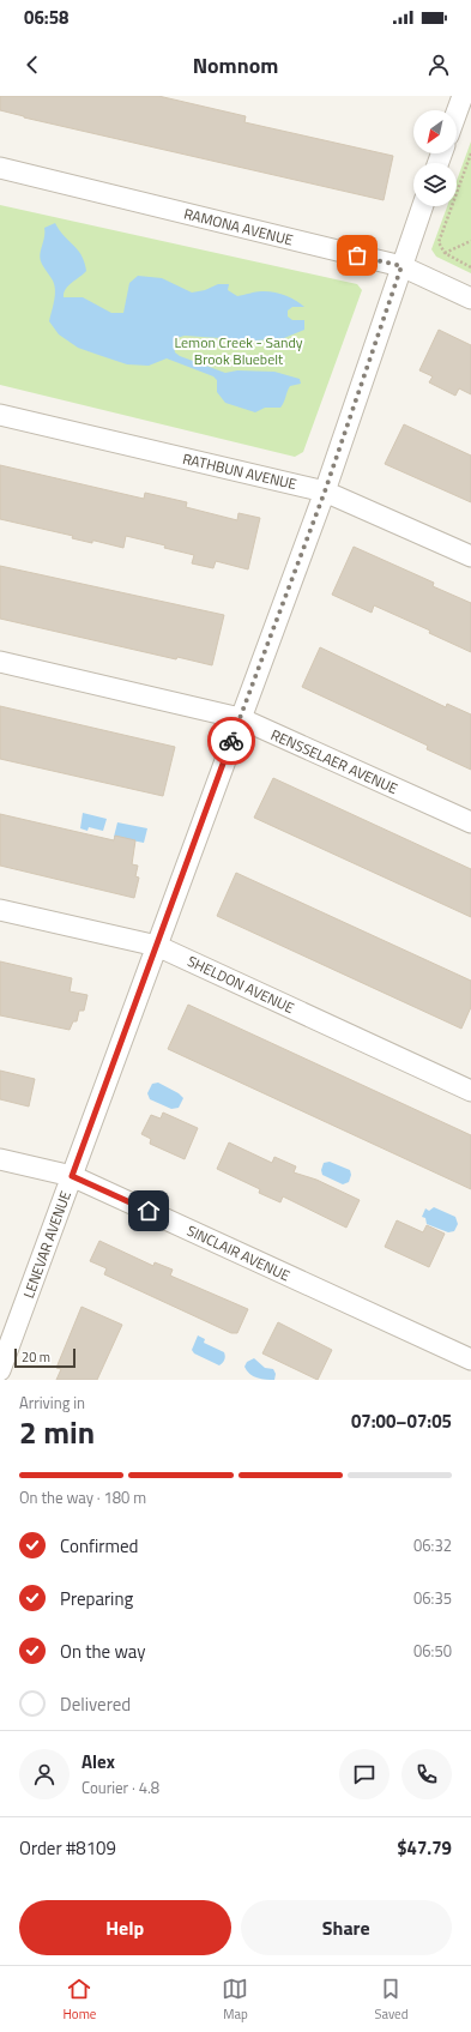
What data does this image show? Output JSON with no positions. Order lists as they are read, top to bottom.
{
  "streets": {
    "street": [
      "RAMONA AVENUE",
      "RATHBUN AVENUE",
      "RENSSELAER AVENUE",
      "SHELDON AVENUE",
      "LENEVAR AVENUE",
      "SINCLAIR AVENUE"
    ]
  },
  "crossings": [
    ["RAMONA AVENUE", "LENEVAR AVENUE"],
    ["RATHBUN AVENUE", "LENEVAR AVENUE"],
    ["RENSSELAER AVENUE", "LENEVAR AVENUE"],
    ["SHELDON AVENUE", "LENEVAR AVENUE"],
    ["LENEVAR AVENUE", "SINCLAIR AVENUE"]
  ],
  "parks": ["Lemon Creek - Sandy Brook Bluebelt"],
  "scale_bar": "20 m",
  "north": "bottom left",
  "page": {
    "status": "06:58",
    "header": "Nomnom",
    "scale": "20 m",
    "heading": ["2 min", "Arriving in", "07:00–07:05"],
    "panel": [
      "Alex",
      "Courier · 4.8",
      "Order #8109",
      "$47.79"
    ],
    "bar": "On the way · 180 m",
    "list": [
      ["Confirmed", "06:32"],
      ["Preparing", "06:35"],
      ["On the way", "06:50"],
      "Delivered"
    ],
    "buttons": ["Help", "Share"],
    "tabs": ["Home", "Map", "Saved"]
  }
}
